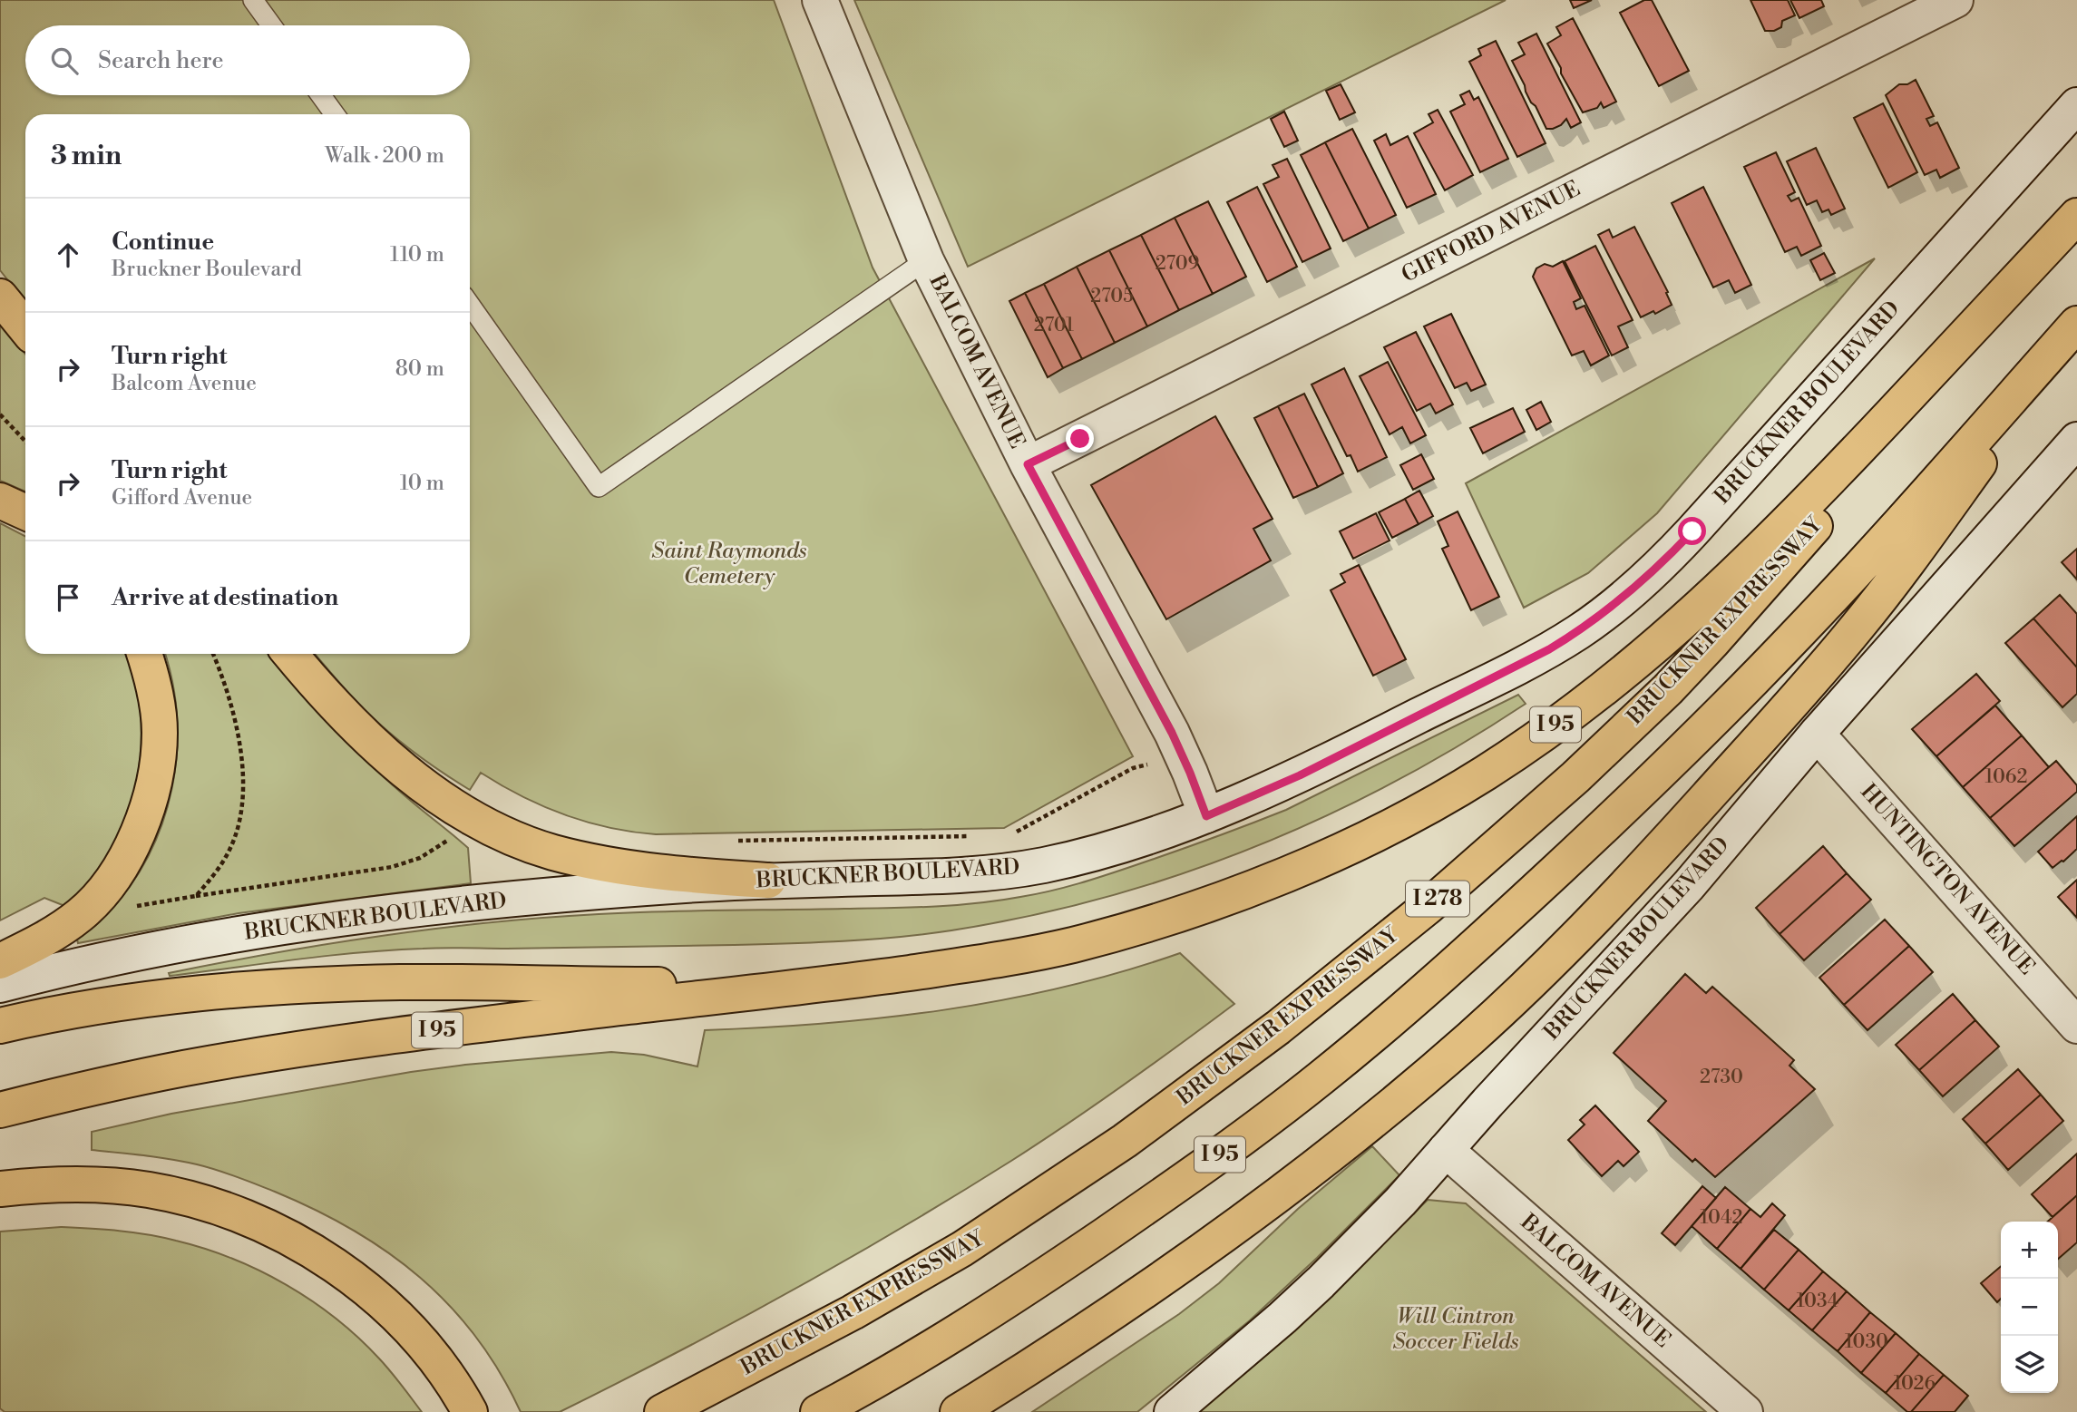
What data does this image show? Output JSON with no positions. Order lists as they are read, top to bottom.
{
  "streets": {
    "highway": ["BRUCKNER EXPRESSWAY", "I 95", "I 278"],
    "main road": [
      "GIFFORD AVENUE",
      "BALCOM AVENUE",
      "BRUCKNER BOULEVARD",
      "HUNTINGTON AVENUE"
    ]
  },
  "crossings": [
    ["GIFFORD AVENUE", "BALCOM AVENUE"],
    ["BALCOM AVENUE", "BRUCKNER BOULEVARD"],
    ["BRUCKNER BOULEVARD", "HUNTINGTON AVENUE"]
  ],
  "parks": ["Saint Raymonds Cemetery", "Will Cintron Soccer Fields"],
  "house_numbers": [
    "2709",
    "2705",
    "2701",
    "1062",
    "2730",
    "1042",
    "1034",
    "1030",
    "1026"
  ],
  "page": {
    "search": "Search here",
    "heading": ["3 min", "Walk · 200 m"],
    "list": [
      ["Continue", "Bruckner Boulevard", "110 m"],
      ["Turn right", "Balcom Avenue", "80 m"],
      ["Turn right", "Gifford Avenue", "10 m"],
      "Arrive at destination"
    ],
    "map_buttons": ["+", "−"]
  }
}
